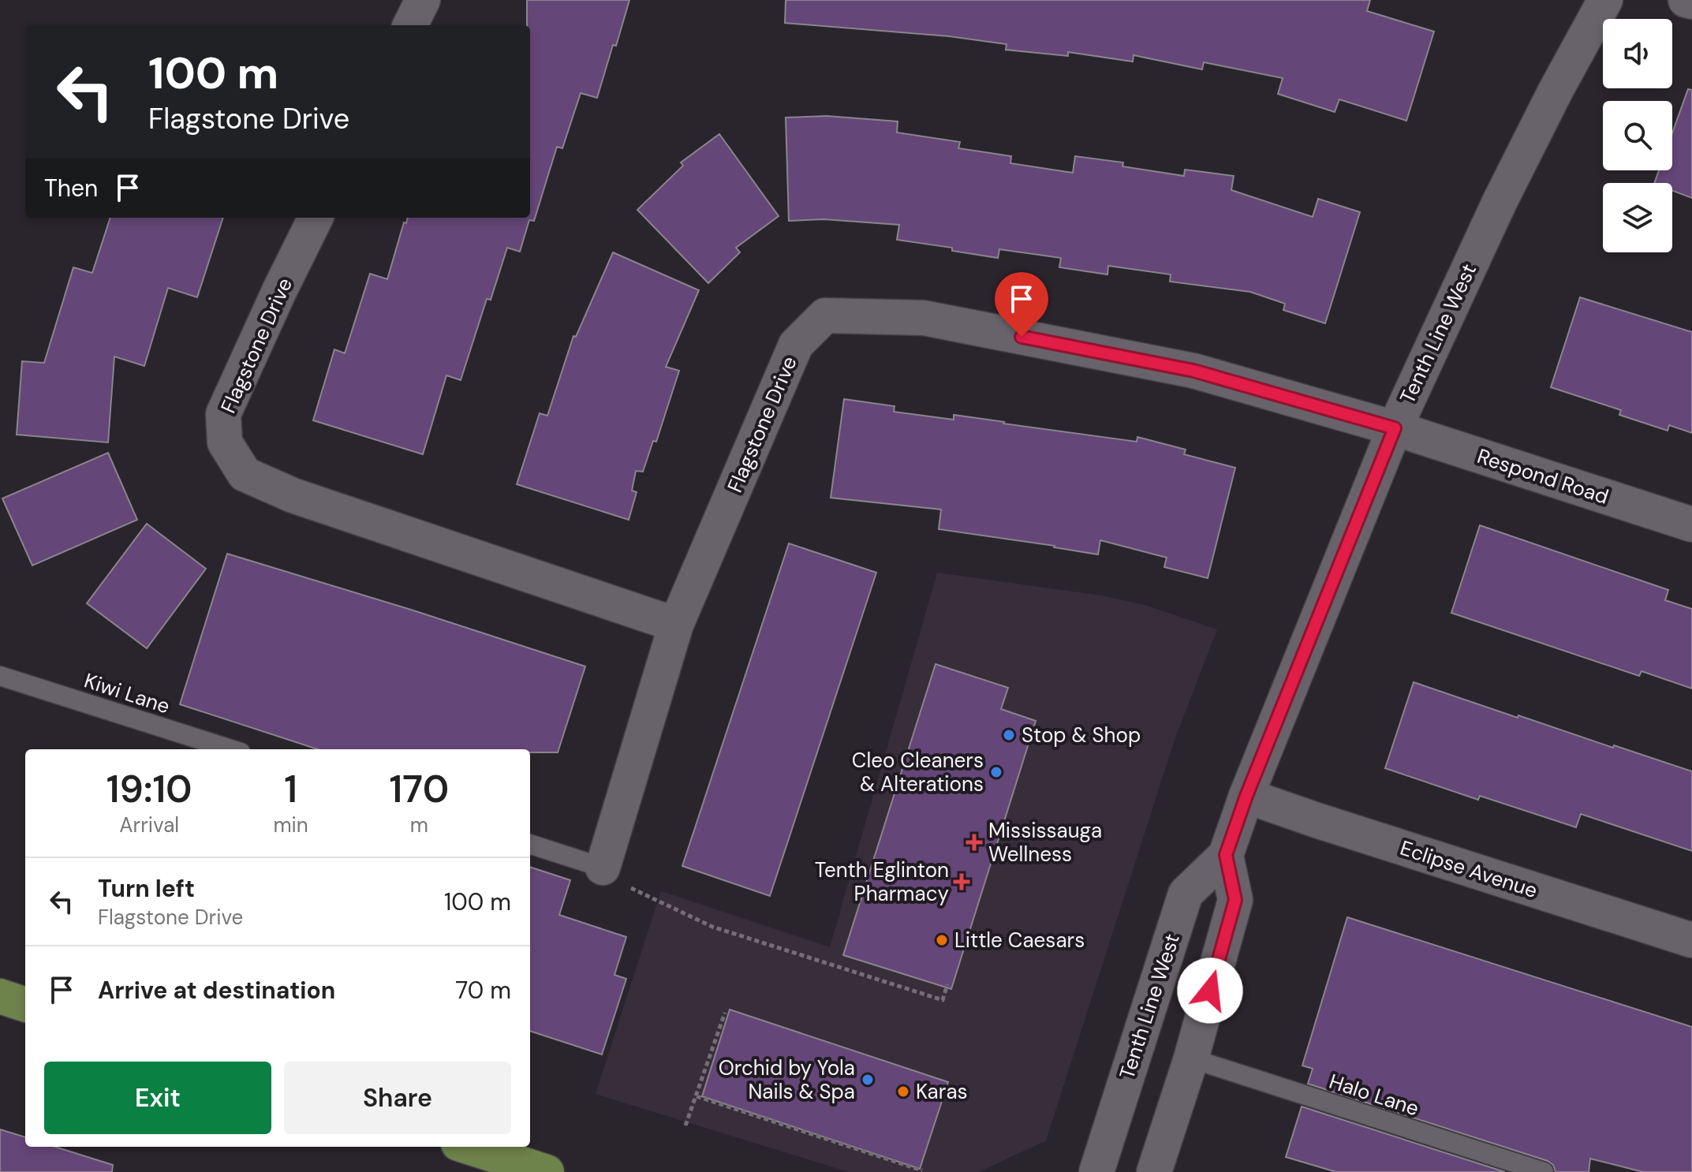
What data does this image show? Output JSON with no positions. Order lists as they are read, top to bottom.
{
  "streets": {
    "street": [
      "Tenth Line West",
      "Flagstone Drive",
      "Respond Road",
      "Eclipse Avenue"
    ],
    "lane": ["Kiwi Lane", "Halo Lane"]
  },
  "crossings": [
    ["Tenth Line West", "Flagstone Drive"],
    ["Tenth Line West", "Respond Road"],
    ["Tenth Line West", "Eclipse Avenue"],
    ["Flagstone Drive", "Respond Road"]
  ],
  "places": {
    "other": [
      "Stop & Shop",
      "Cleo Cleaners & Alterations",
      "Little Caesars",
      "Orchid by Yola Nails & Spa",
      "Karas"
    ],
    "health": ["Mississauga Wellness", "Tenth Eglinton Pharmacy"]
  },
  "page": {
    "turn": ["100 m", "Flagstone Drive"],
    "then": "Then",
    "eta": [
      "19:10",
      "Arrival",
      "1",
      "min",
      "170",
      "m"
    ],
    "list": [
      {
        "name": "Turn left",
        "note": "Flagstone Drive",
        "value": "100 m"
      },
      {
        "name": "Arrive at destination",
        "value": "70 m"
      }
    ],
    "buttons": ["Exit", "Share"]
  }
}
